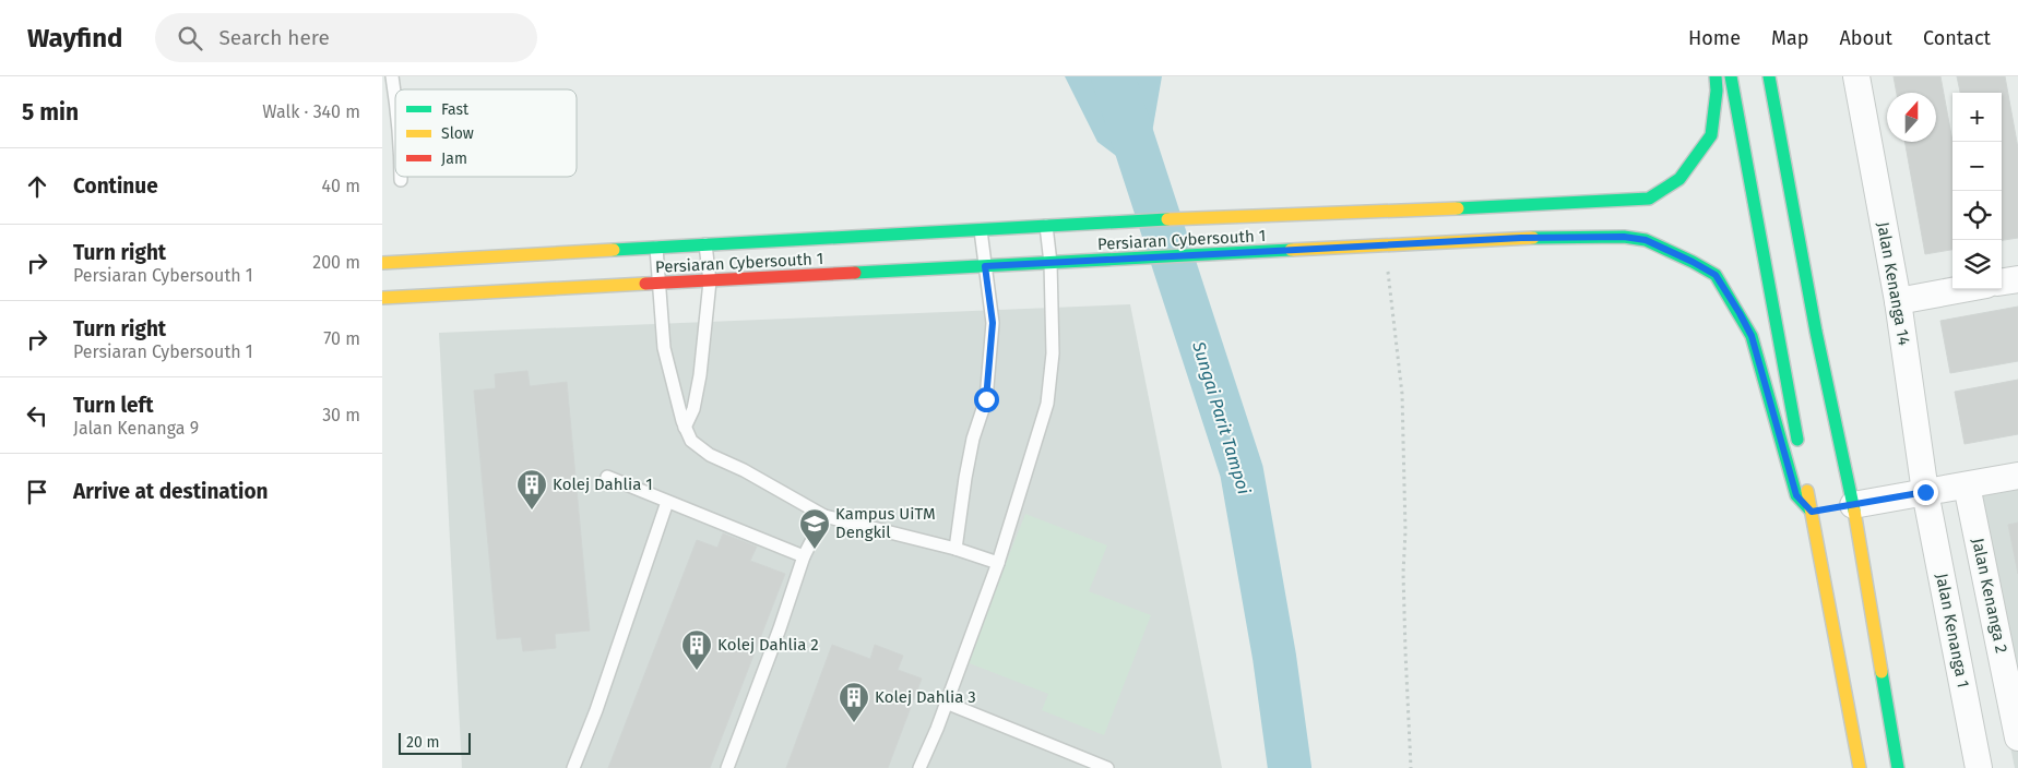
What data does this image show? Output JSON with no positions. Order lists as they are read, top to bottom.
{
  "streets": {
    "street": [
      "Persiaran Cybersouth 1",
      "Jalan Kenanga 14",
      "Jalan Kenanga 2",
      "Jalan Kenanga 1"
    ]
  },
  "crossings": [
    ["Jalan Kenanga 14", "Jalan Kenanga 1"]
  ],
  "water": ["Sungai Parit Tampoi"],
  "places": {
    "building": ["Kolej Dahlia 1", "Kolej Dahlia 2", "Kolej Dahlia 3"],
    "school or university": ["Kampus UiTM Dengkil"]
  },
  "legend": ["Fast", "Slow", "Jam"],
  "scale_bar": "20 m",
  "north": "top",
  "page": {
    "header": "Wayfind",
    "search": "Search here",
    "nav": [
      "Home",
      "Map",
      "About",
      "Contact"
    ],
    "heading": ["5 min", "Walk · 340 m"],
    "map_buttons": ["+", "−"],
    "list": [
      ["Continue", "40 m"],
      ["Turn right", "Persiaran Cybersouth 1", "200 m"],
      ["Turn right", "Persiaran Cybersouth 1", "70 m"],
      ["Turn left", "Jalan Kenanga 9", "30 m"],
      "Arrive at destination"
    ],
    "scale": "20 m"
  }
}
